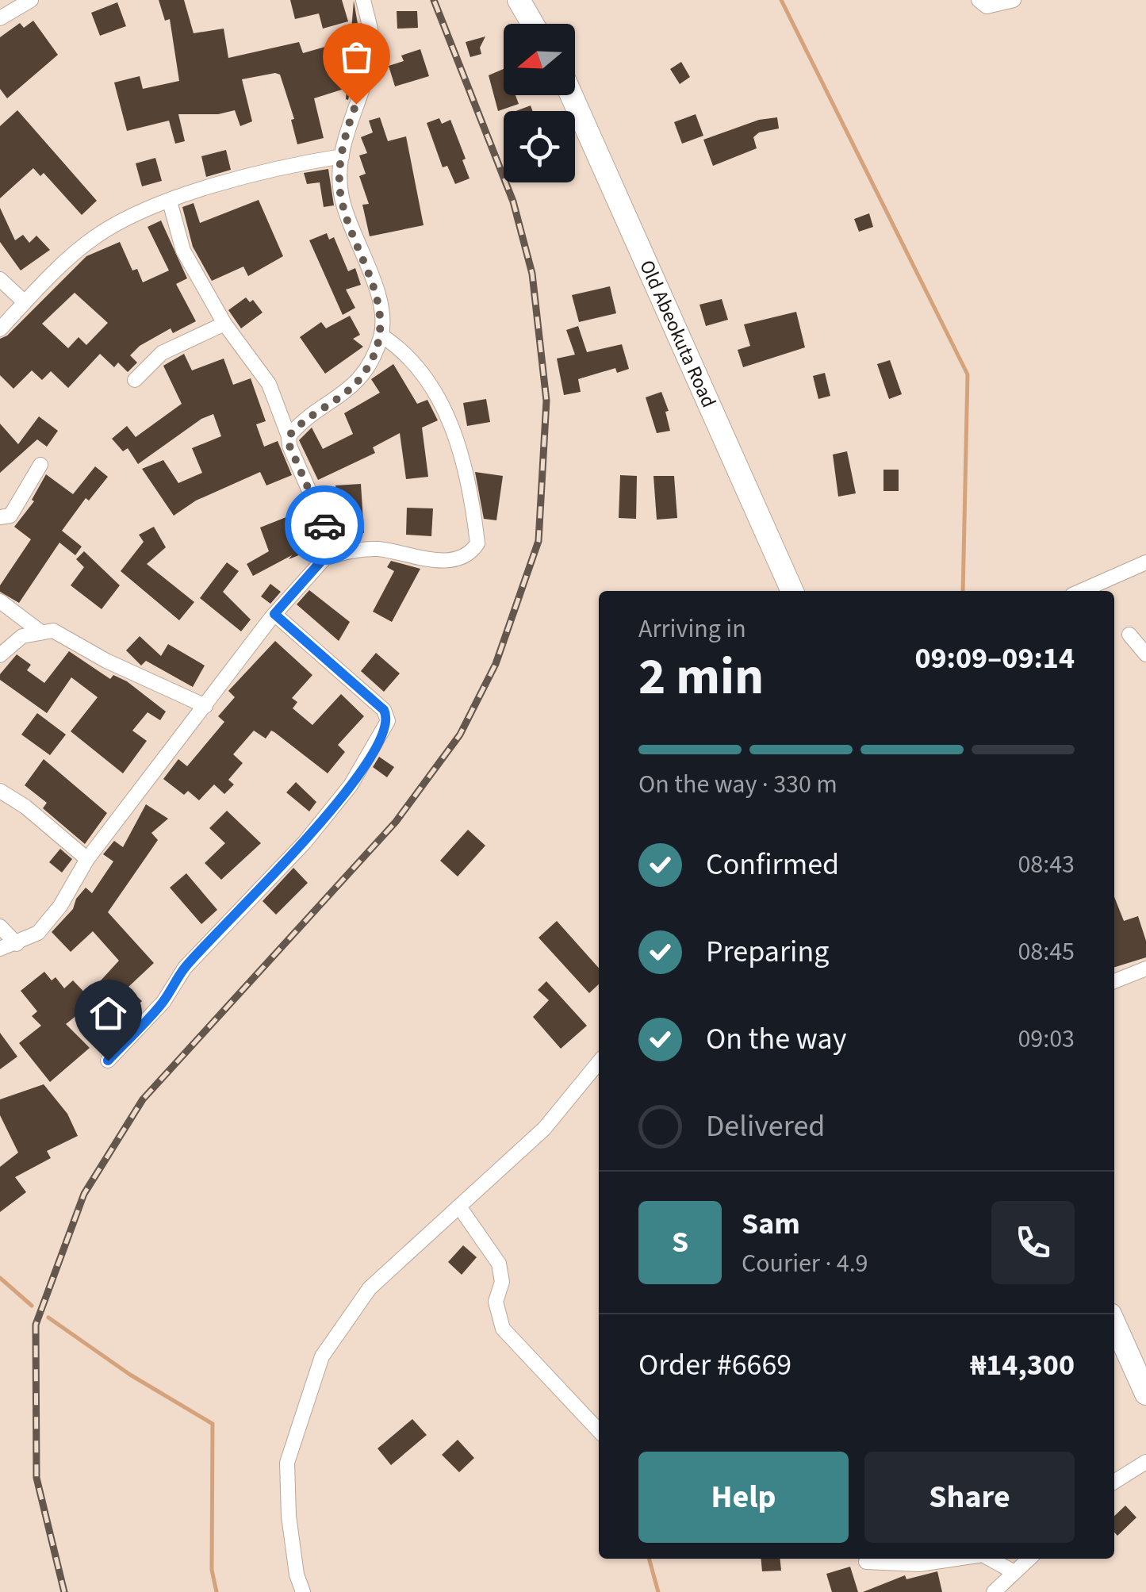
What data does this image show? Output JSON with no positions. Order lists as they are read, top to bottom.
{
  "streets": {
    "highway": ["Old Abeokuta Road"]
  },
  "north": "left",
  "page": {
    "heading": ["2 min", "Arriving in", "09:09–09:14"],
    "panel": [
      "Sam",
      "Courier · 4.9",
      "Order #6669",
      "₦14,300"
    ],
    "bar": "On the way · 330 m",
    "list": [
      ["Confirmed", "08:43"],
      ["Preparing", "08:45"],
      ["On the way", "09:03"],
      "Delivered"
    ],
    "round": "S",
    "buttons": ["Help", "Share"]
  }
}
